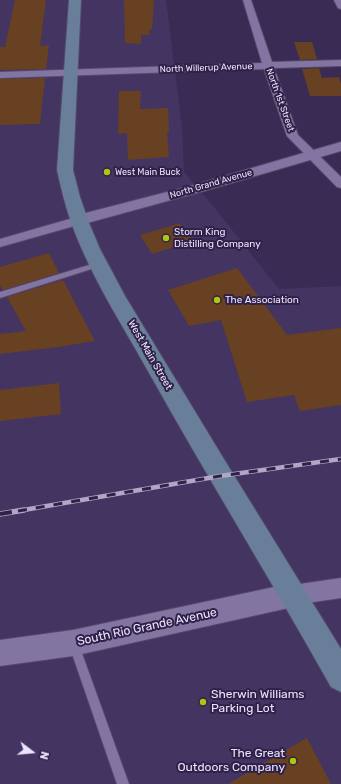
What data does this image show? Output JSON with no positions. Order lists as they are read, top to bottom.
{
  "streets": {
    "main road": ["West Main Street"],
    "street": [
      "North Willerup Avenue",
      "North 1st Street",
      "North Grand Avenue",
      "South Rio Grande Avenue"
    ]
  },
  "crossings": [
    ["North Willerup Avenue", "North 1st Street"],
    ["North Willerup Avenue", "West Main Street"],
    ["North 1st Street", "North Grand Avenue"],
    ["North Grand Avenue", "West Main Street"],
    ["West Main Street", "South Rio Grande Avenue"]
  ],
  "places": [
    "West Main Buck",
    "Storm King Distilling Company",
    "The Association",
    "Sherwin Williams Parking Lot",
    "The Great Outdoors Company"
  ],
  "north": "right"
}
